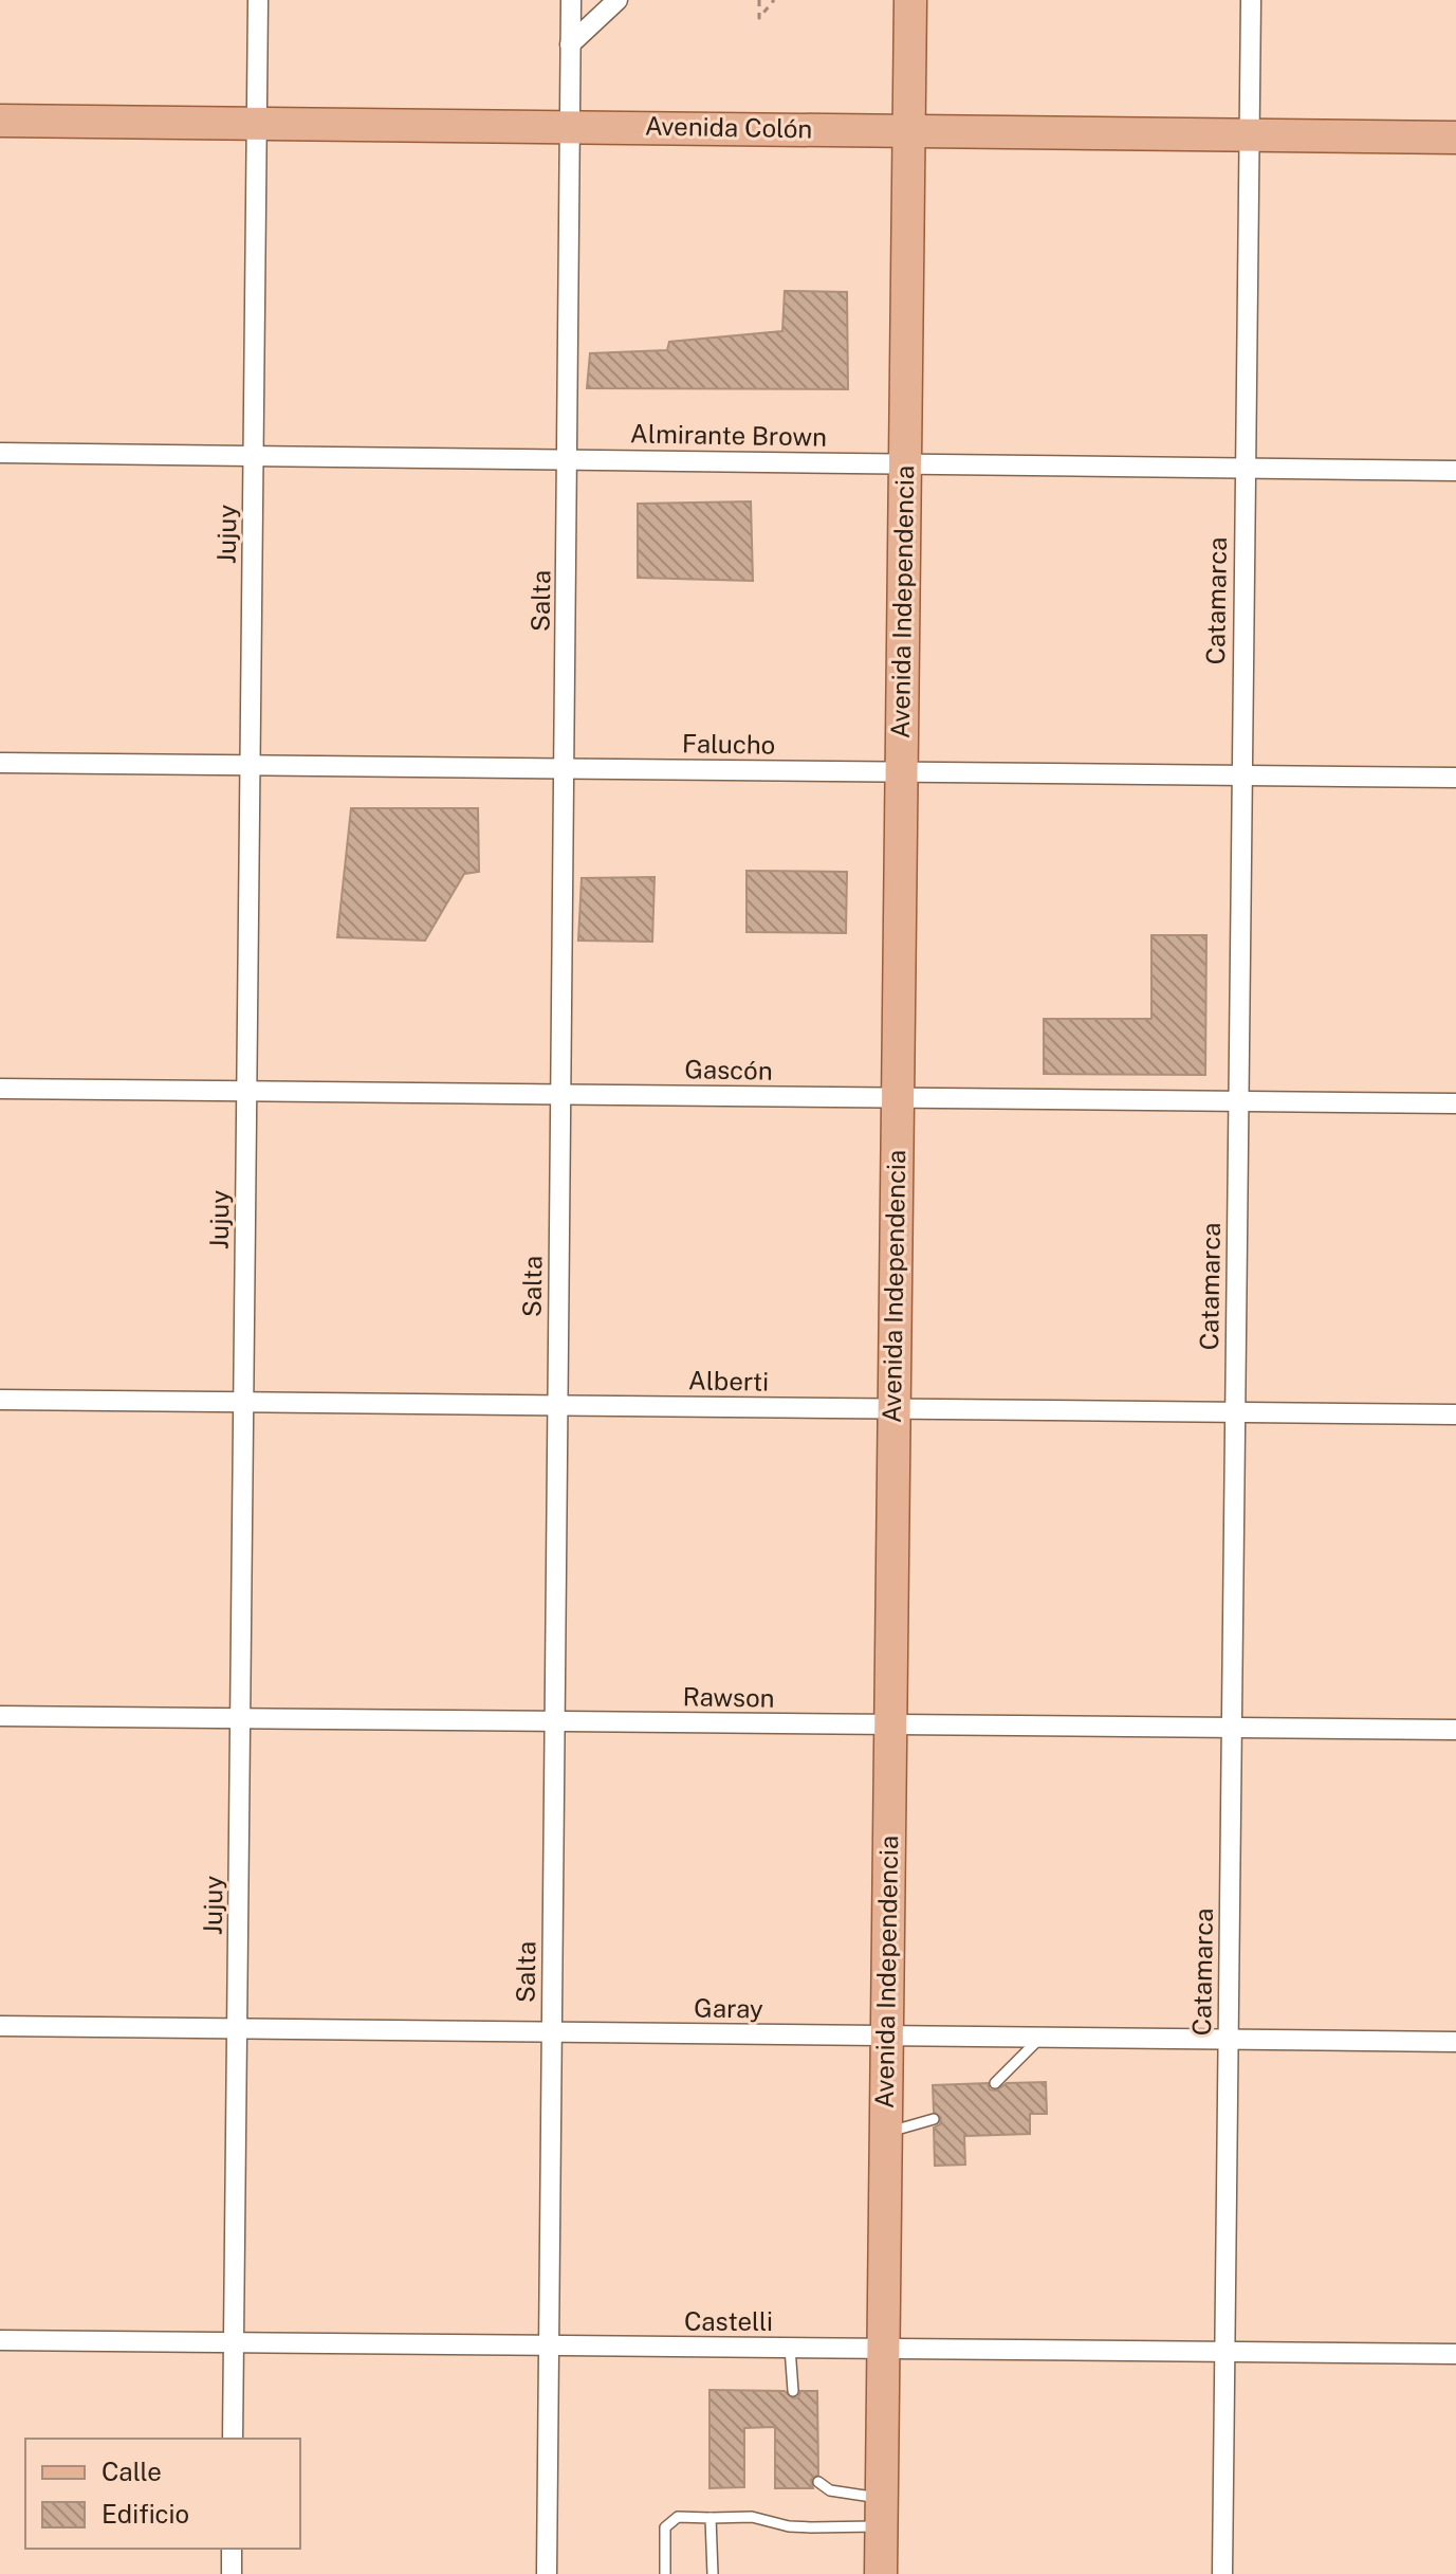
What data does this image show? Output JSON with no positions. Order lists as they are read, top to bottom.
{
  "streets": {
    "main road": ["Avenida Colón", "Avenida Independencia"],
    "street": [
      "Almirante Brown",
      "Jujuy",
      "Salta",
      "Catamarca",
      "Falucho",
      "Gascón",
      "Alberti",
      "Rawson",
      "Garay",
      "Castelli"
    ]
  },
  "crossings": [
    ["Avenida Colón", "Jujuy"],
    ["Avenida Colón", "Salta"],
    ["Avenida Colón", "Catamarca"],
    ["Avenida Colón", "Avenida Independencia"],
    ["Almirante Brown", "Jujuy"],
    ["Almirante Brown", "Salta"],
    ["Almirante Brown", "Catamarca"],
    ["Almirante Brown", "Avenida Independencia"],
    ["Jujuy", "Falucho"],
    ["Jujuy", "Gascón"],
    ["Jujuy", "Alberti"],
    ["Jujuy", "Rawson"],
    ["Jujuy", "Garay"],
    ["Jujuy", "Castelli"],
    ["Salta", "Falucho"],
    ["Salta", "Gascón"],
    ["Salta", "Alberti"],
    ["Salta", "Rawson"],
    ["Salta", "Garay"],
    ["Salta", "Castelli"],
    ["Catamarca", "Falucho"],
    ["Catamarca", "Gascón"],
    ["Catamarca", "Alberti"],
    ["Catamarca", "Rawson"],
    ["Catamarca", "Garay"],
    ["Catamarca", "Castelli"],
    ["Avenida Independencia", "Falucho"],
    ["Avenida Independencia", "Gascón"],
    ["Avenida Independencia", "Alberti"],
    ["Avenida Independencia", "Rawson"],
    ["Avenida Independencia", "Garay"],
    ["Avenida Independencia", "Castelli"]
  ],
  "legend": ["Calle", "Edificio"]
}
